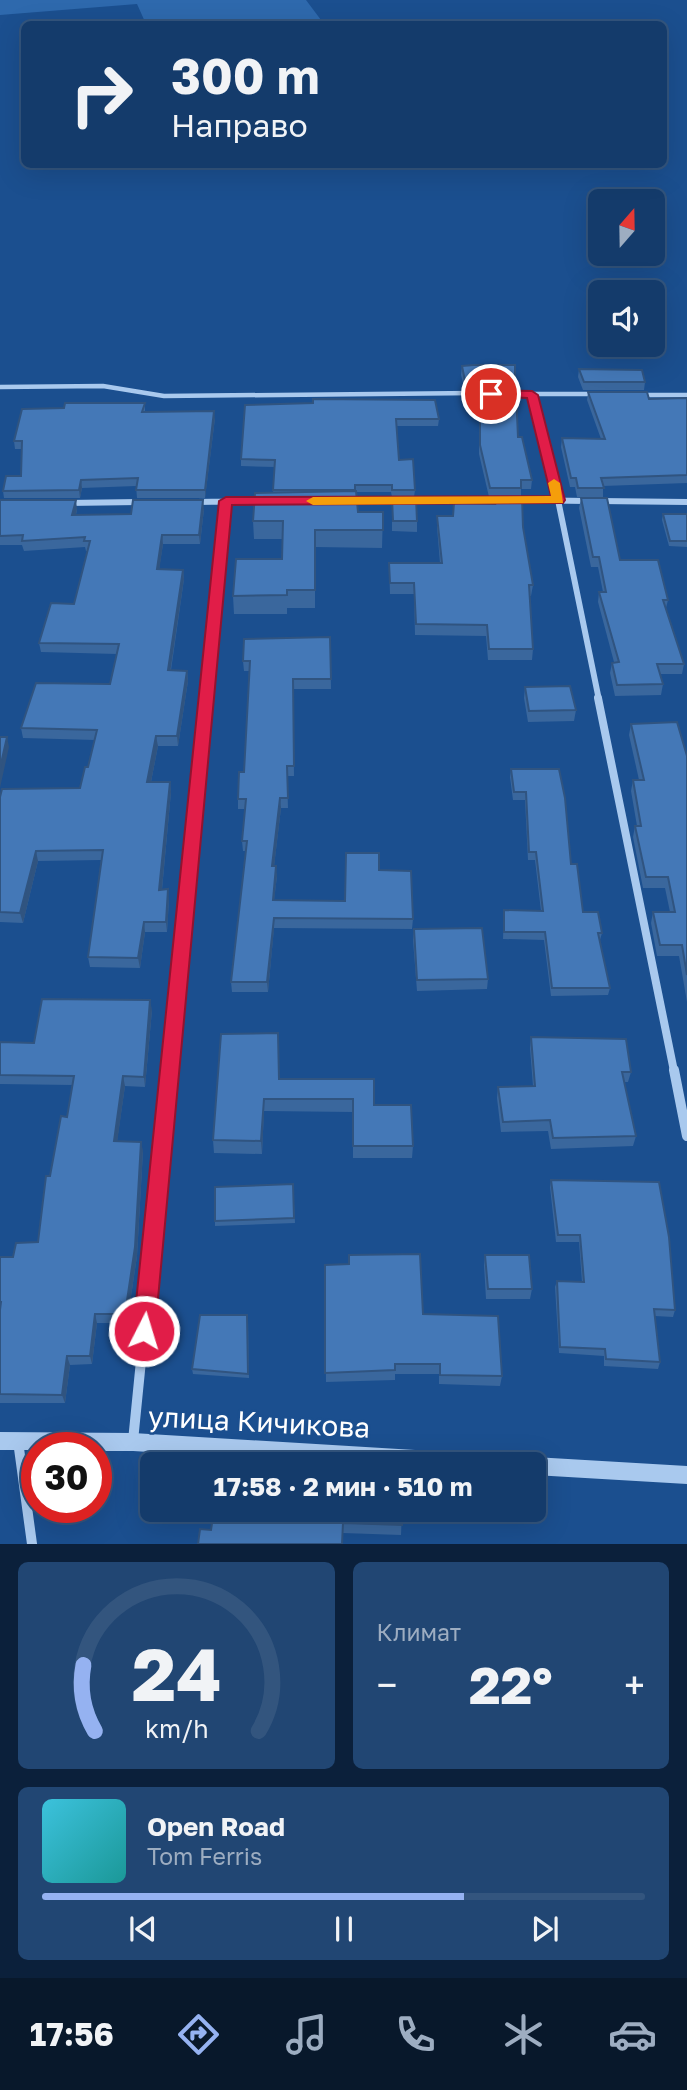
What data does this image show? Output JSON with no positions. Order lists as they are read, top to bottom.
{
  "streets": {
    "street": ["улица Кичикова"]
  },
  "north": "top",
  "page": {
    "turn": ["300 m", "Направо"],
    "limit": "30",
    "trip": "17:58 · 2 мин · 510 m",
    "tile": "Климат",
    "heat": ["−", "22°", "+"],
    "song": ["Open Road", "Tom Ferris"],
    "tabs": "17:56",
    "gauge": ["24", "km/h"]
  }
}
